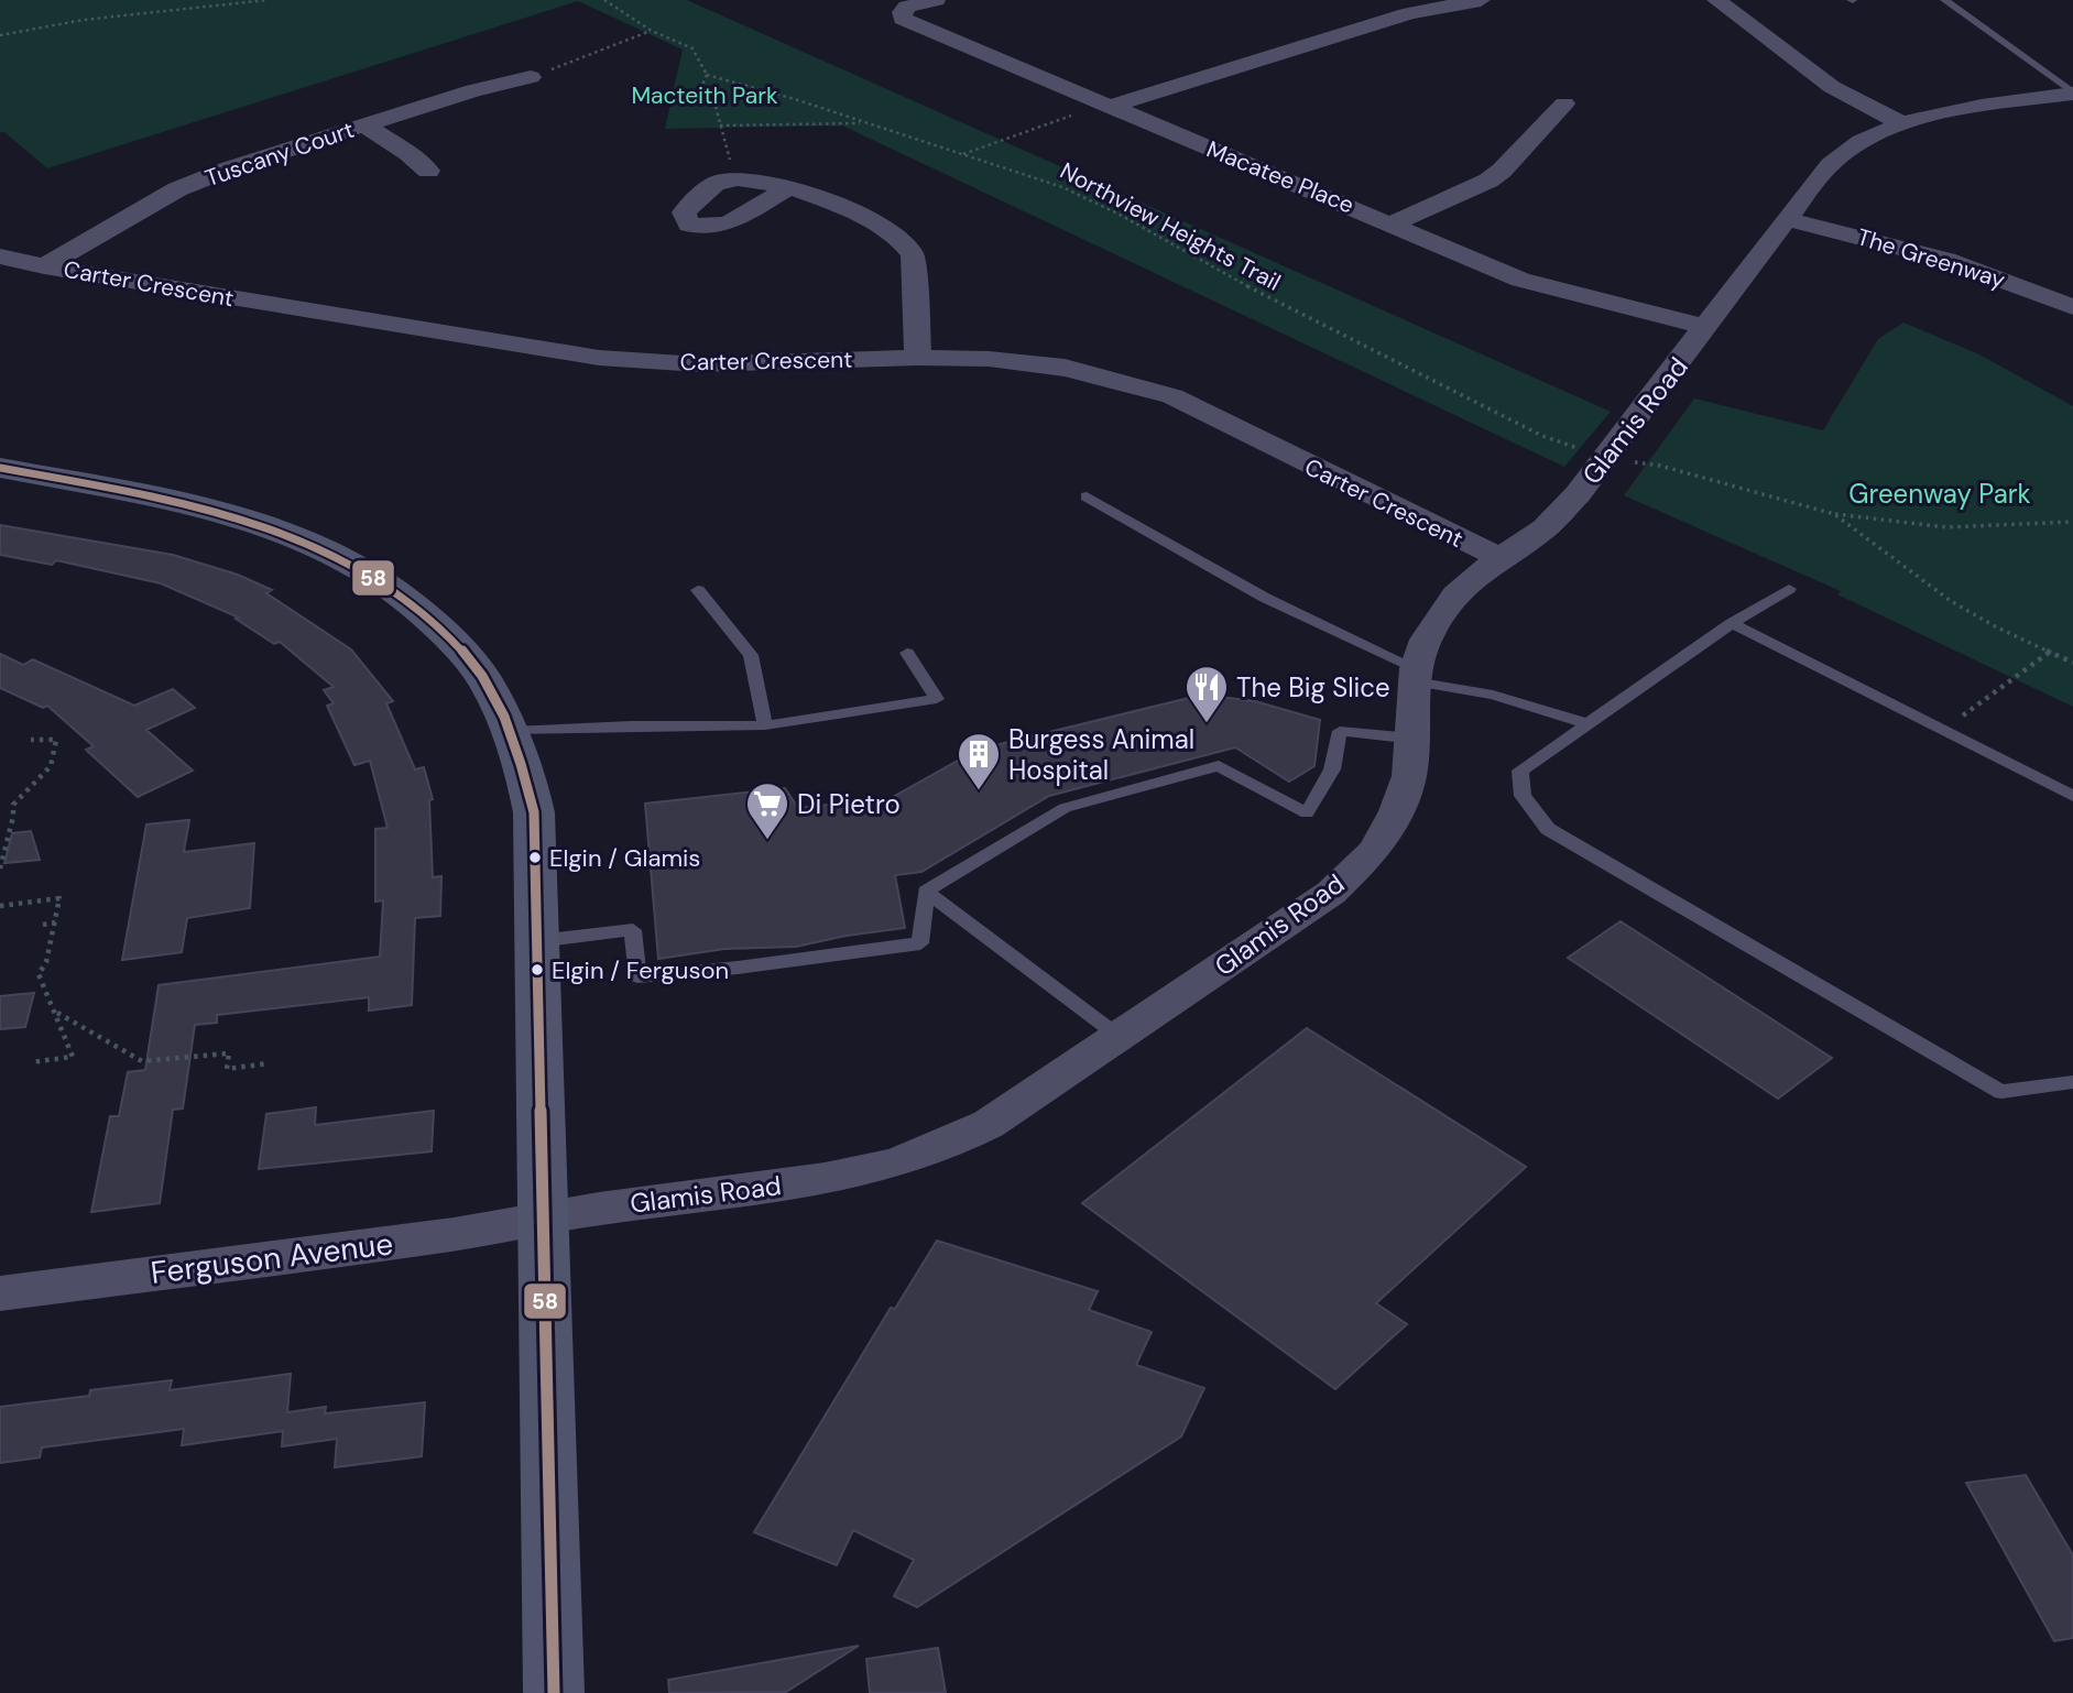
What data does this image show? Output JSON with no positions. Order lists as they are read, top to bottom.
{
  "streets": {
    "street": [
      "Tuscany Court",
      "Macatee Place",
      "The Greenway",
      "Carter Crescent",
      "Glamis Road",
      "Ferguson Avenue"
    ],
    "path": ["Northview Heights Trail"]
  },
  "crossings": [
    ["Tuscany Court", "Carter Crescent"],
    ["Macatee Place", "Glamis Road"],
    ["The Greenway", "Glamis Road"],
    ["Carter Crescent", "Glamis Road"],
    ["Glamis Road", "Ferguson Avenue"]
  ],
  "parks": ["Macteith Park", "Greenway Park"],
  "places": {
    "restaurant": ["The Big Slice"],
    "building": ["Burgess Animal Hospital"],
    "supermarket": ["Di Pietro"],
    "other": ["Elgin / Glamis", "Elgin / Ferguson"]
  },
  "lines": ["transit line 58"]
}
